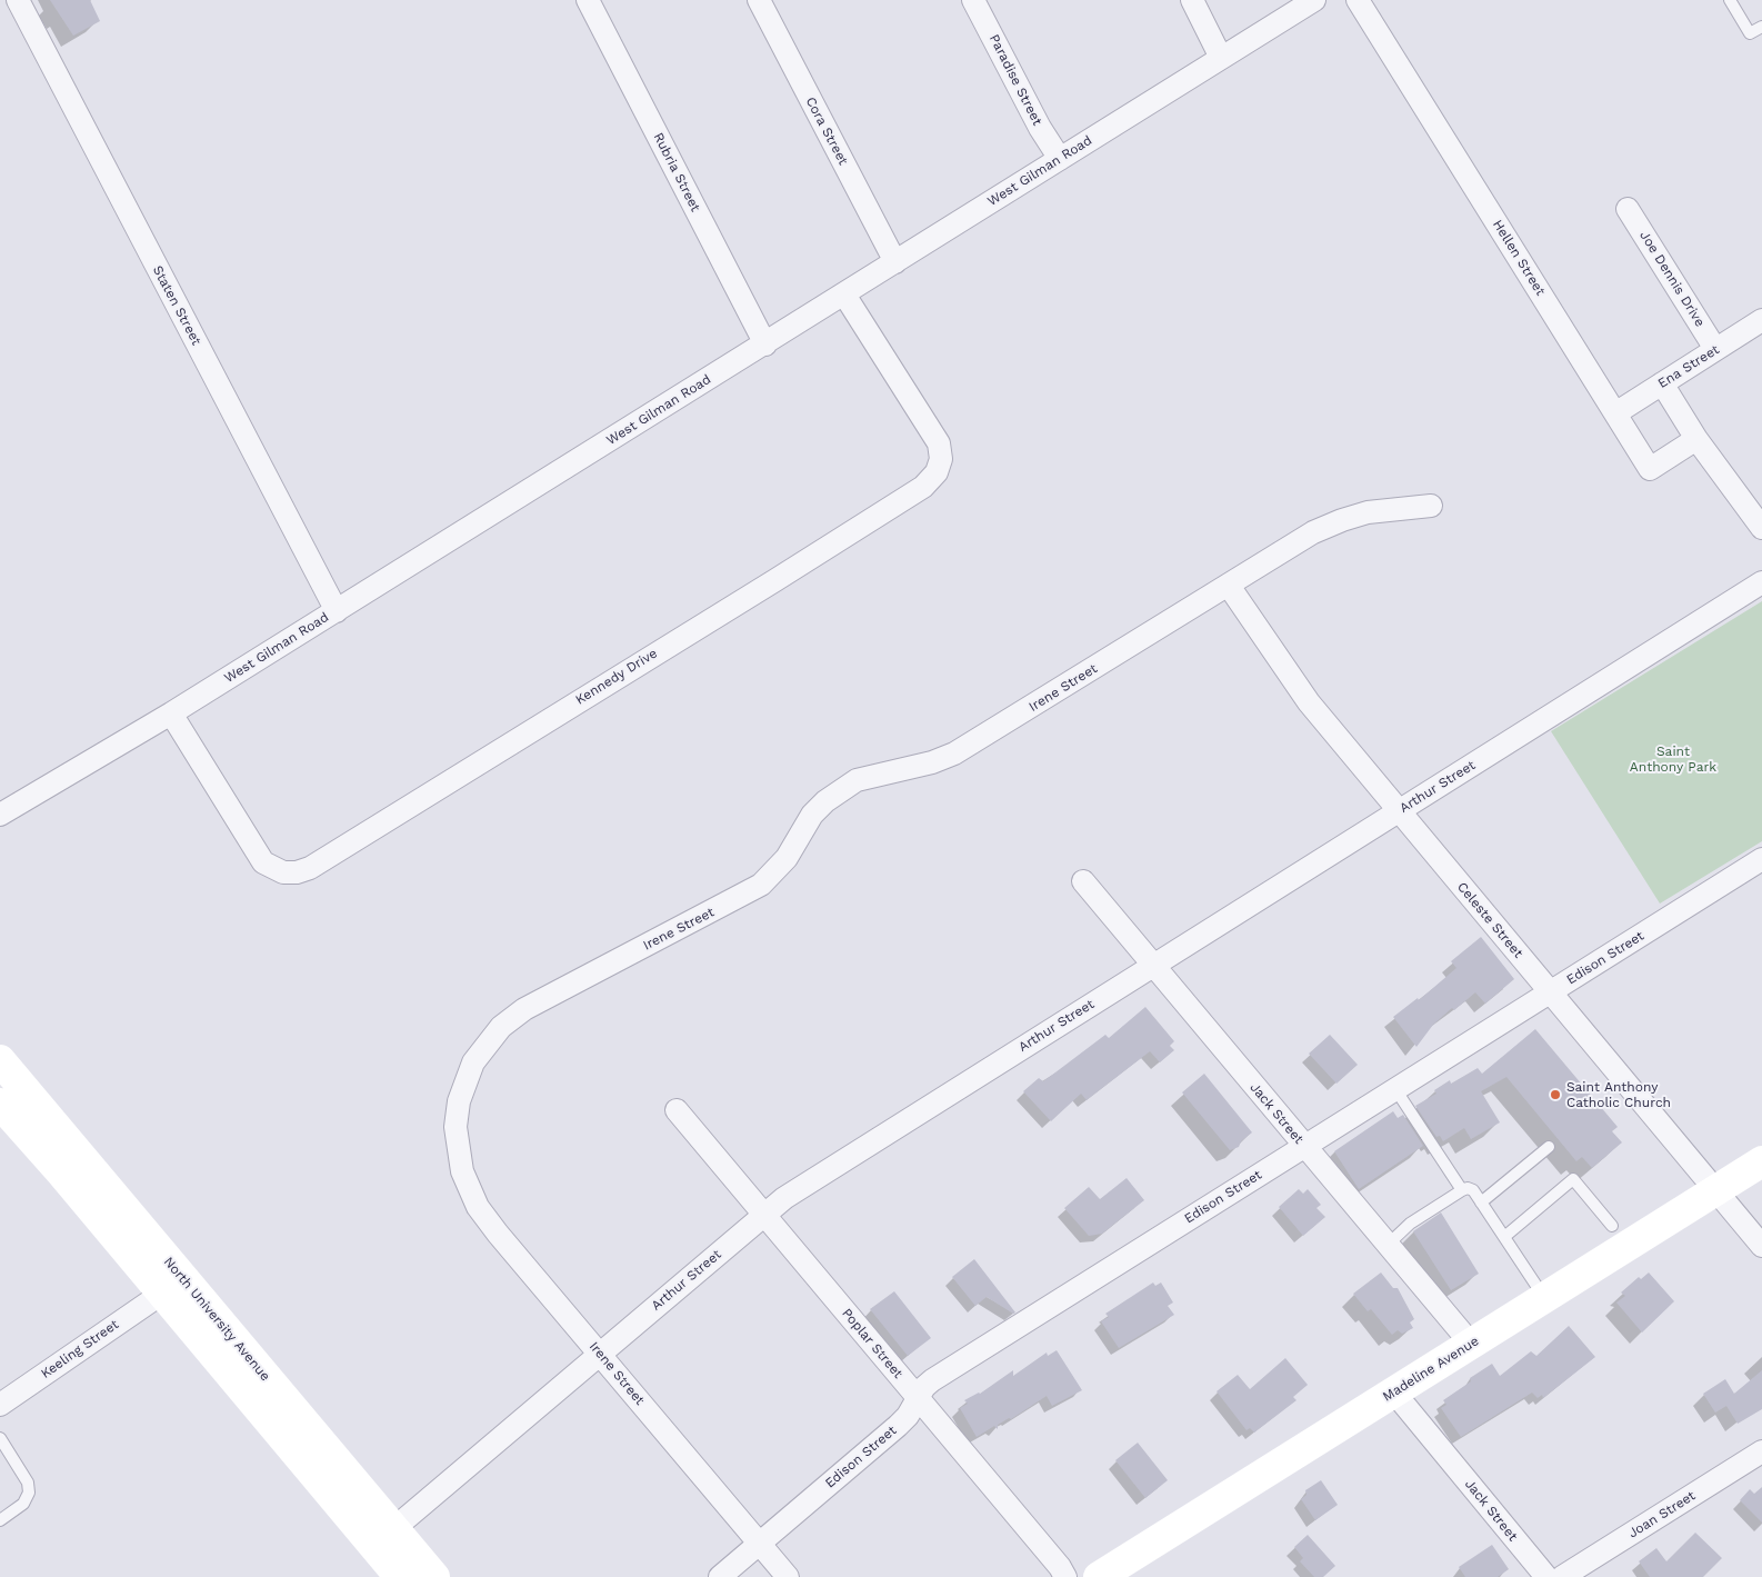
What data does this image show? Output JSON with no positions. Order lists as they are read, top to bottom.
{
  "streets": {
    "main road": ["North University Avenue", "Madeline Avenue"],
    "street": [
      "Paradise Street",
      "Cora Street",
      "West Gilman Road",
      "Rubria Street",
      "Hellen Street",
      "Joe Dennis Drive",
      "Staten Street",
      "Ena Street",
      "Kennedy Drive",
      "Irene Street",
      "Arthur Street",
      "Celeste Street",
      "Edison Street",
      "Jack Street",
      "Poplar Street",
      "Keeling Street",
      "Joan Street"
    ]
  },
  "crossings": [
    ["Paradise Street", "West Gilman Road"],
    ["Cora Street", "West Gilman Road"],
    ["West Gilman Road", "Rubria Street"],
    ["West Gilman Road", "Staten Street"],
    ["West Gilman Road", "Kennedy Drive"],
    ["Hellen Street", "Ena Street"],
    ["Joe Dennis Drive", "Ena Street"],
    ["Irene Street", "Arthur Street"],
    ["Irene Street", "Celeste Street"],
    ["Irene Street", "Edison Street"],
    ["Arthur Street", "Celeste Street"],
    ["Arthur Street", "Jack Street"],
    ["Arthur Street", "North University Avenue"],
    ["Arthur Street", "Poplar Street"],
    ["Celeste Street", "Edison Street"],
    ["Celeste Street", "Madeline Avenue"],
    ["Edison Street", "Jack Street"],
    ["Edison Street", "Poplar Street"],
    ["Jack Street", "Madeline Avenue"],
    ["North University Avenue", "Keeling Street"]
  ],
  "parks": ["Saint Anthony Park"],
  "places": ["Saint Anthony Catholic Church"]
}
